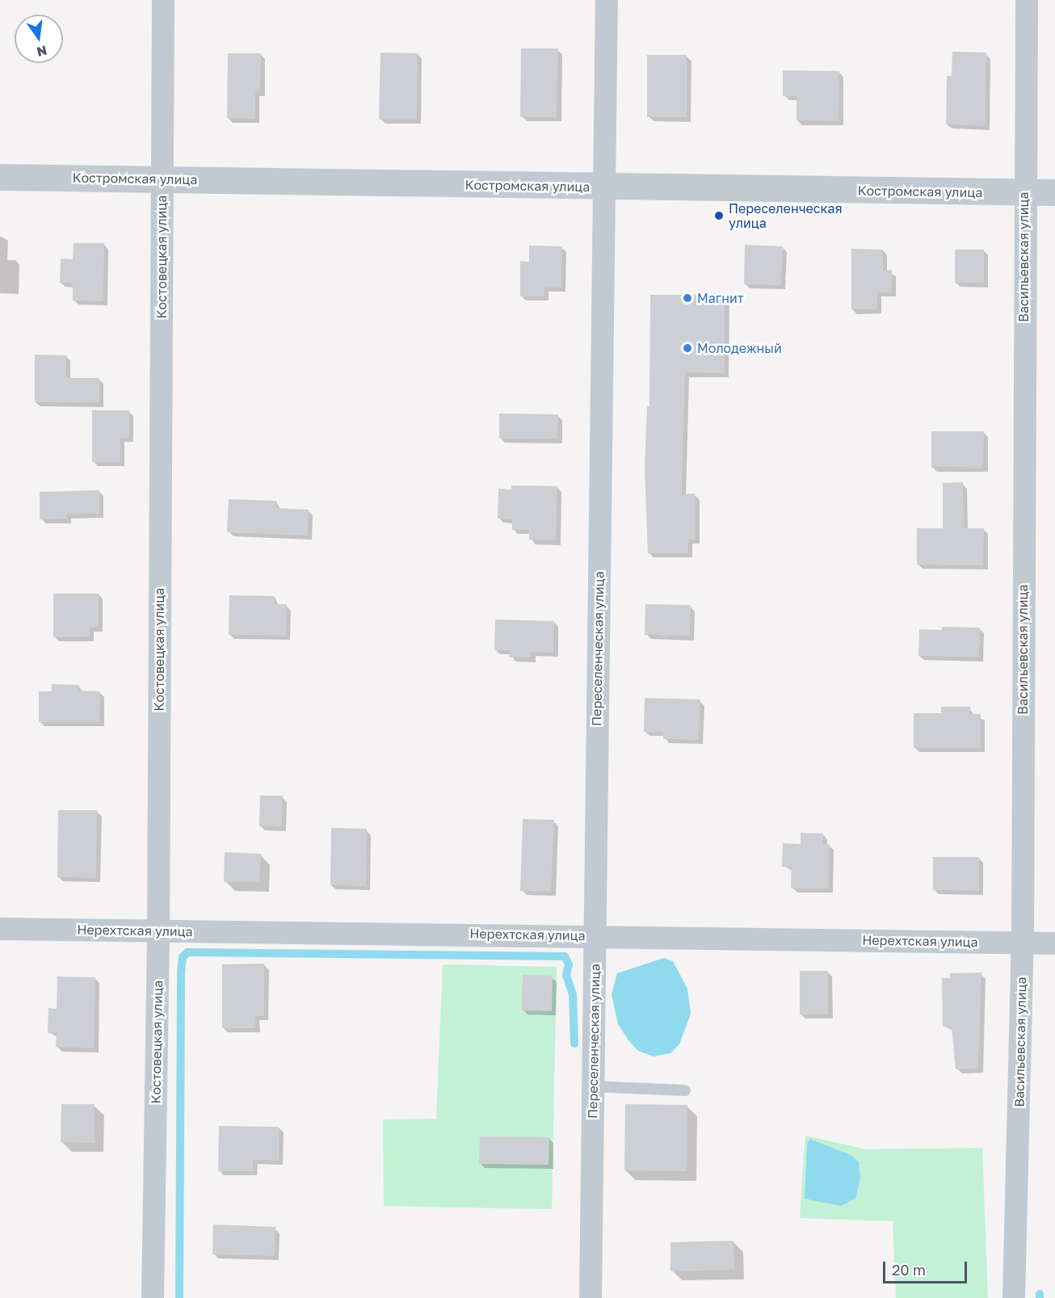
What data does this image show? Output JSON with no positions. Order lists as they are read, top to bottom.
{
  "streets": {
    "street": [
      "Костромская улица",
      "Костовецкая улица",
      "Васильевская улица",
      "Переселенческая улица",
      "Нерехтская улица"
    ]
  },
  "crossings": [
    ["Костромская улица", "Костовецкая улица"],
    ["Костромская улица", "Васильевская улица"],
    ["Костромская улица", "Переселенческая улица"],
    ["Костовецкая улица", "Нерехтская улица"],
    ["Васильевская улица", "Нерехтская улица"],
    ["Переселенческая улица", "Нерехтская улица"]
  ],
  "places": ["Переселенческая улица", "Магнит", "Молодежный"],
  "scale_bar": "20 m",
  "north": "bottom"
}
